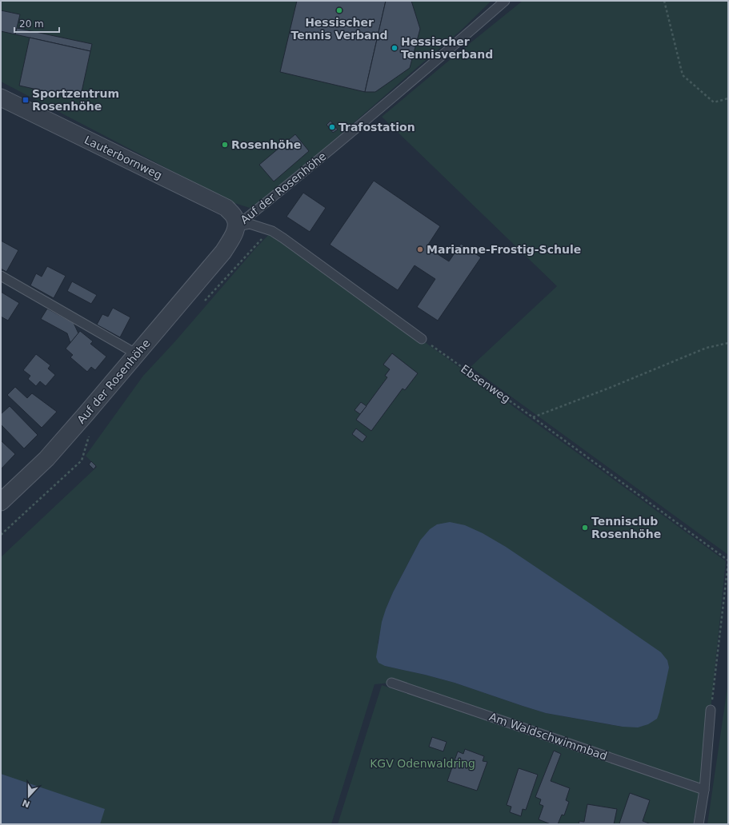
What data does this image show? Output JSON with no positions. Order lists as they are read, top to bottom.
{
  "streets": {
    "street": ["Lauterbornweg", "Auf der Rosenhöhe"],
    "lane": ["Am Waldschwimmbad"],
    "path": ["Ebsenweg"]
  },
  "crossings": [
    ["Lauterbornweg", "Auf der Rosenhöhe"]
  ],
  "parks": ["KGV Odenwaldring"],
  "places": {
    "other": [
      "Hessischer Tennis Verband",
      "Hessischer Tennisverband",
      "Trafostation",
      "Rosenhöhe",
      "Marianne-Frostig-Schule",
      "Tennisclub Rosenhöhe"
    ],
    "transit": ["Sportzentrum Rosenhöhe"]
  },
  "scale_bar": "20 m",
  "north": "bottom"
}
